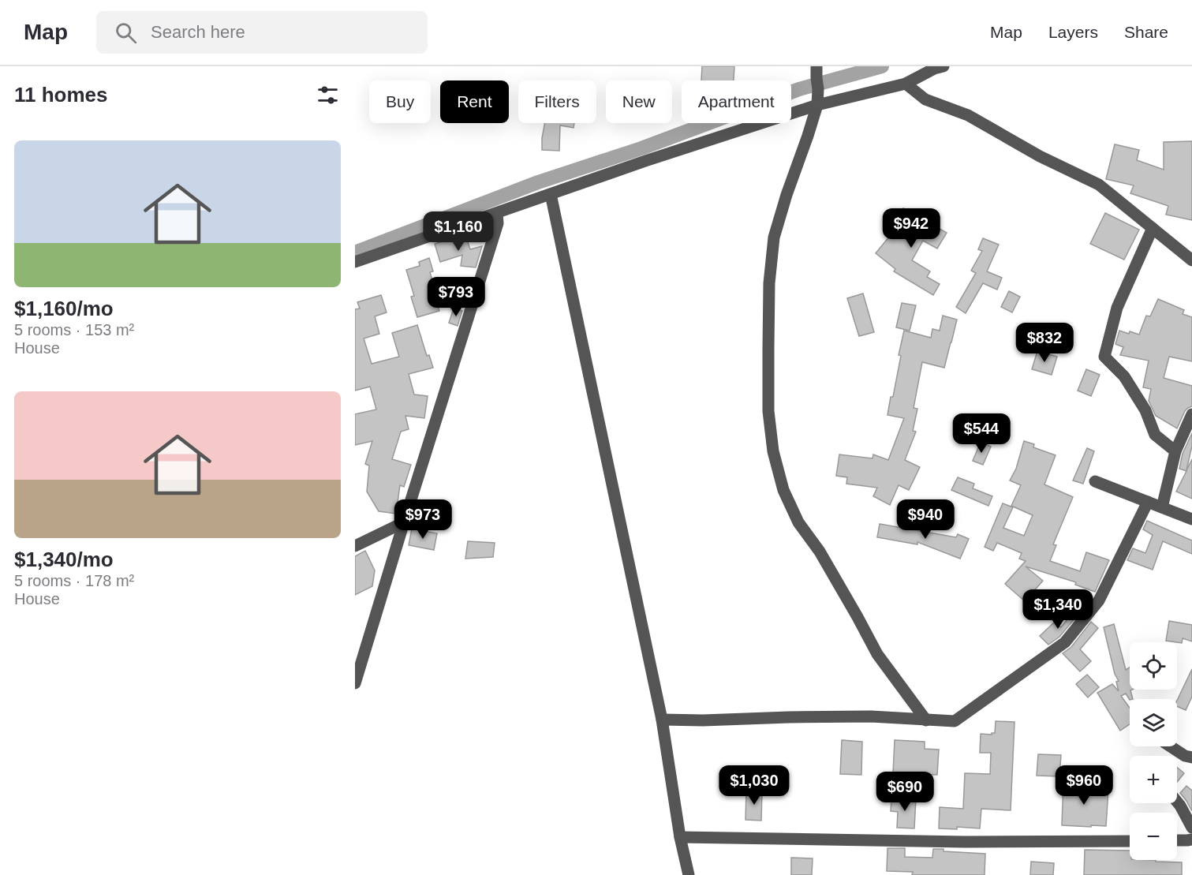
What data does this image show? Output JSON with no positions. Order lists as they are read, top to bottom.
{
  "page": {
    "header": "Map",
    "search": "Search here",
    "nav": ["Map", "Layers", "Share"],
    "heading": "11 homes",
    "chip": [
      "Buy",
      "Rent",
      "Filters",
      "New",
      "Apartment"
    ],
    "list": [
      {
        "name": "$1,160/mo",
        "note": "5 rooms · 153 m² · House"
      },
      {
        "name": "$1,340/mo",
        "note": "5 rooms · 178 m² · House"
      }
    ],
    "price": [
      "$942",
      "$1,160",
      "$793",
      "$832",
      "$544",
      "$973",
      "$940",
      "$1,340",
      "$1,030",
      "$960",
      "$690"
    ],
    "map_buttons": ["+", "−"]
  }
}
